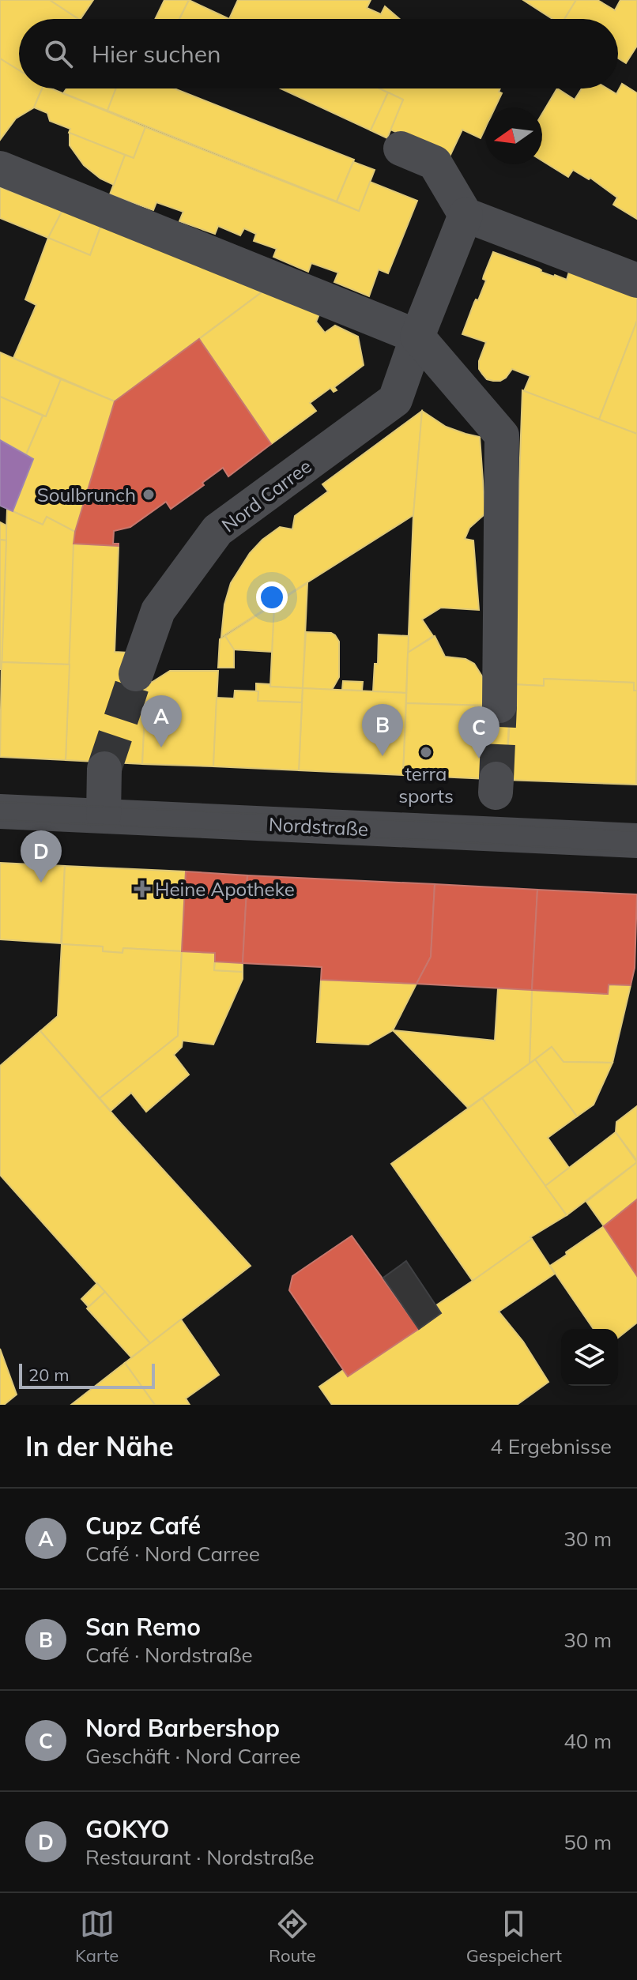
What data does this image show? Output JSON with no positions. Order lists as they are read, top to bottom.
{
  "streets": {
    "street": ["Nord Carree", "Nordstraße"]
  },
  "places": {
    "other": ["Soulbrunch", "terra sports"],
    "health": ["Heine Apotheke"]
  },
  "scale_bar": "20 m",
  "north": "left",
  "page": {
    "search": "Hier suchen",
    "pins": [
      "A",
      "B",
      "C",
      "D"
    ],
    "scale": "20 m",
    "heading": ["In der Nähe", "4 Ergebnisse"],
    "list": [
      {
        "mark": "A",
        "name": "Cupz Café",
        "note": "Café · Nord Carree",
        "value": "30 m"
      },
      {
        "mark": "B",
        "name": "San Remo",
        "note": "Café · Nordstraße",
        "value": "30 m"
      },
      {
        "mark": "C",
        "name": "Nord Barbershop",
        "note": "Geschäft · Nord Carree",
        "value": "40 m"
      },
      {
        "mark": "D",
        "name": "GOKYO",
        "note": "Restaurant · Nordstraße",
        "value": "50 m"
      }
    ],
    "nav": ["Karte", "Route", "Gespeichert"]
  }
}
